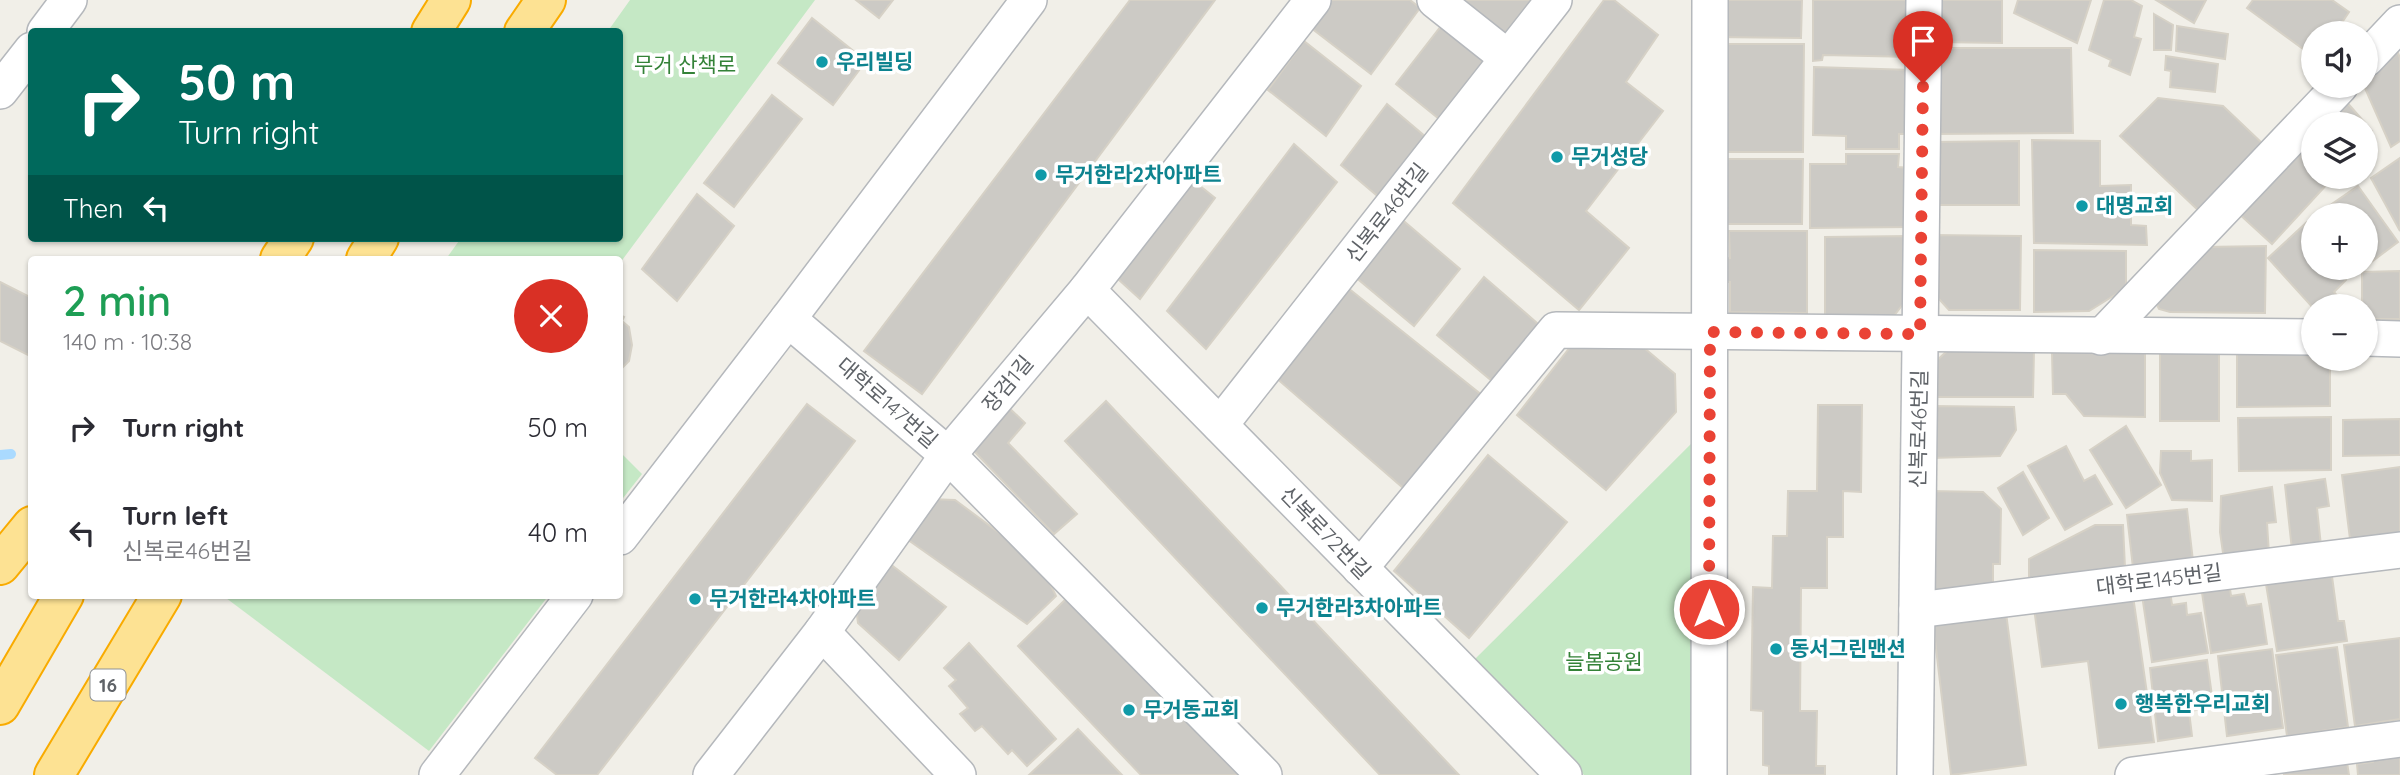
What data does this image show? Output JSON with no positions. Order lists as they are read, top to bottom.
{
  "streets": {
    "highway": ["16"],
    "street": [
      "신복로46번길",
      "장검1길",
      "대학로147번길",
      "신복로72번길",
      "대학로145번길"
    ]
  },
  "crossings": [
    ["신복로46번길", "신복로72번길"],
    ["신복로46번길", "대학로145번길"],
    ["장검1길", "대학로147번길"],
    ["장검1길", "신복로72번길"]
  ],
  "parks": ["무거 산책로", "늘봄공원"],
  "places": [
    "우리빌딩",
    "무거성당",
    "무거한라2차아파트",
    "대명교회",
    "무거한라4차아파트",
    "무거한라3차아파트",
    "동서그린맨션",
    "행복한우리교회",
    "무거동교회"
  ],
  "page": {
    "map_buttons": ["+", "−"],
    "turn": ["50 m", "Turn right"],
    "then": "Then",
    "heading": ["2 min", "140 m · 10:38"],
    "list": [
      {
        "name": "Turn right",
        "value": "50 m"
      },
      {
        "name": "Turn left",
        "note": "신복로46번길",
        "value": "40 m"
      }
    ]
  }
}
